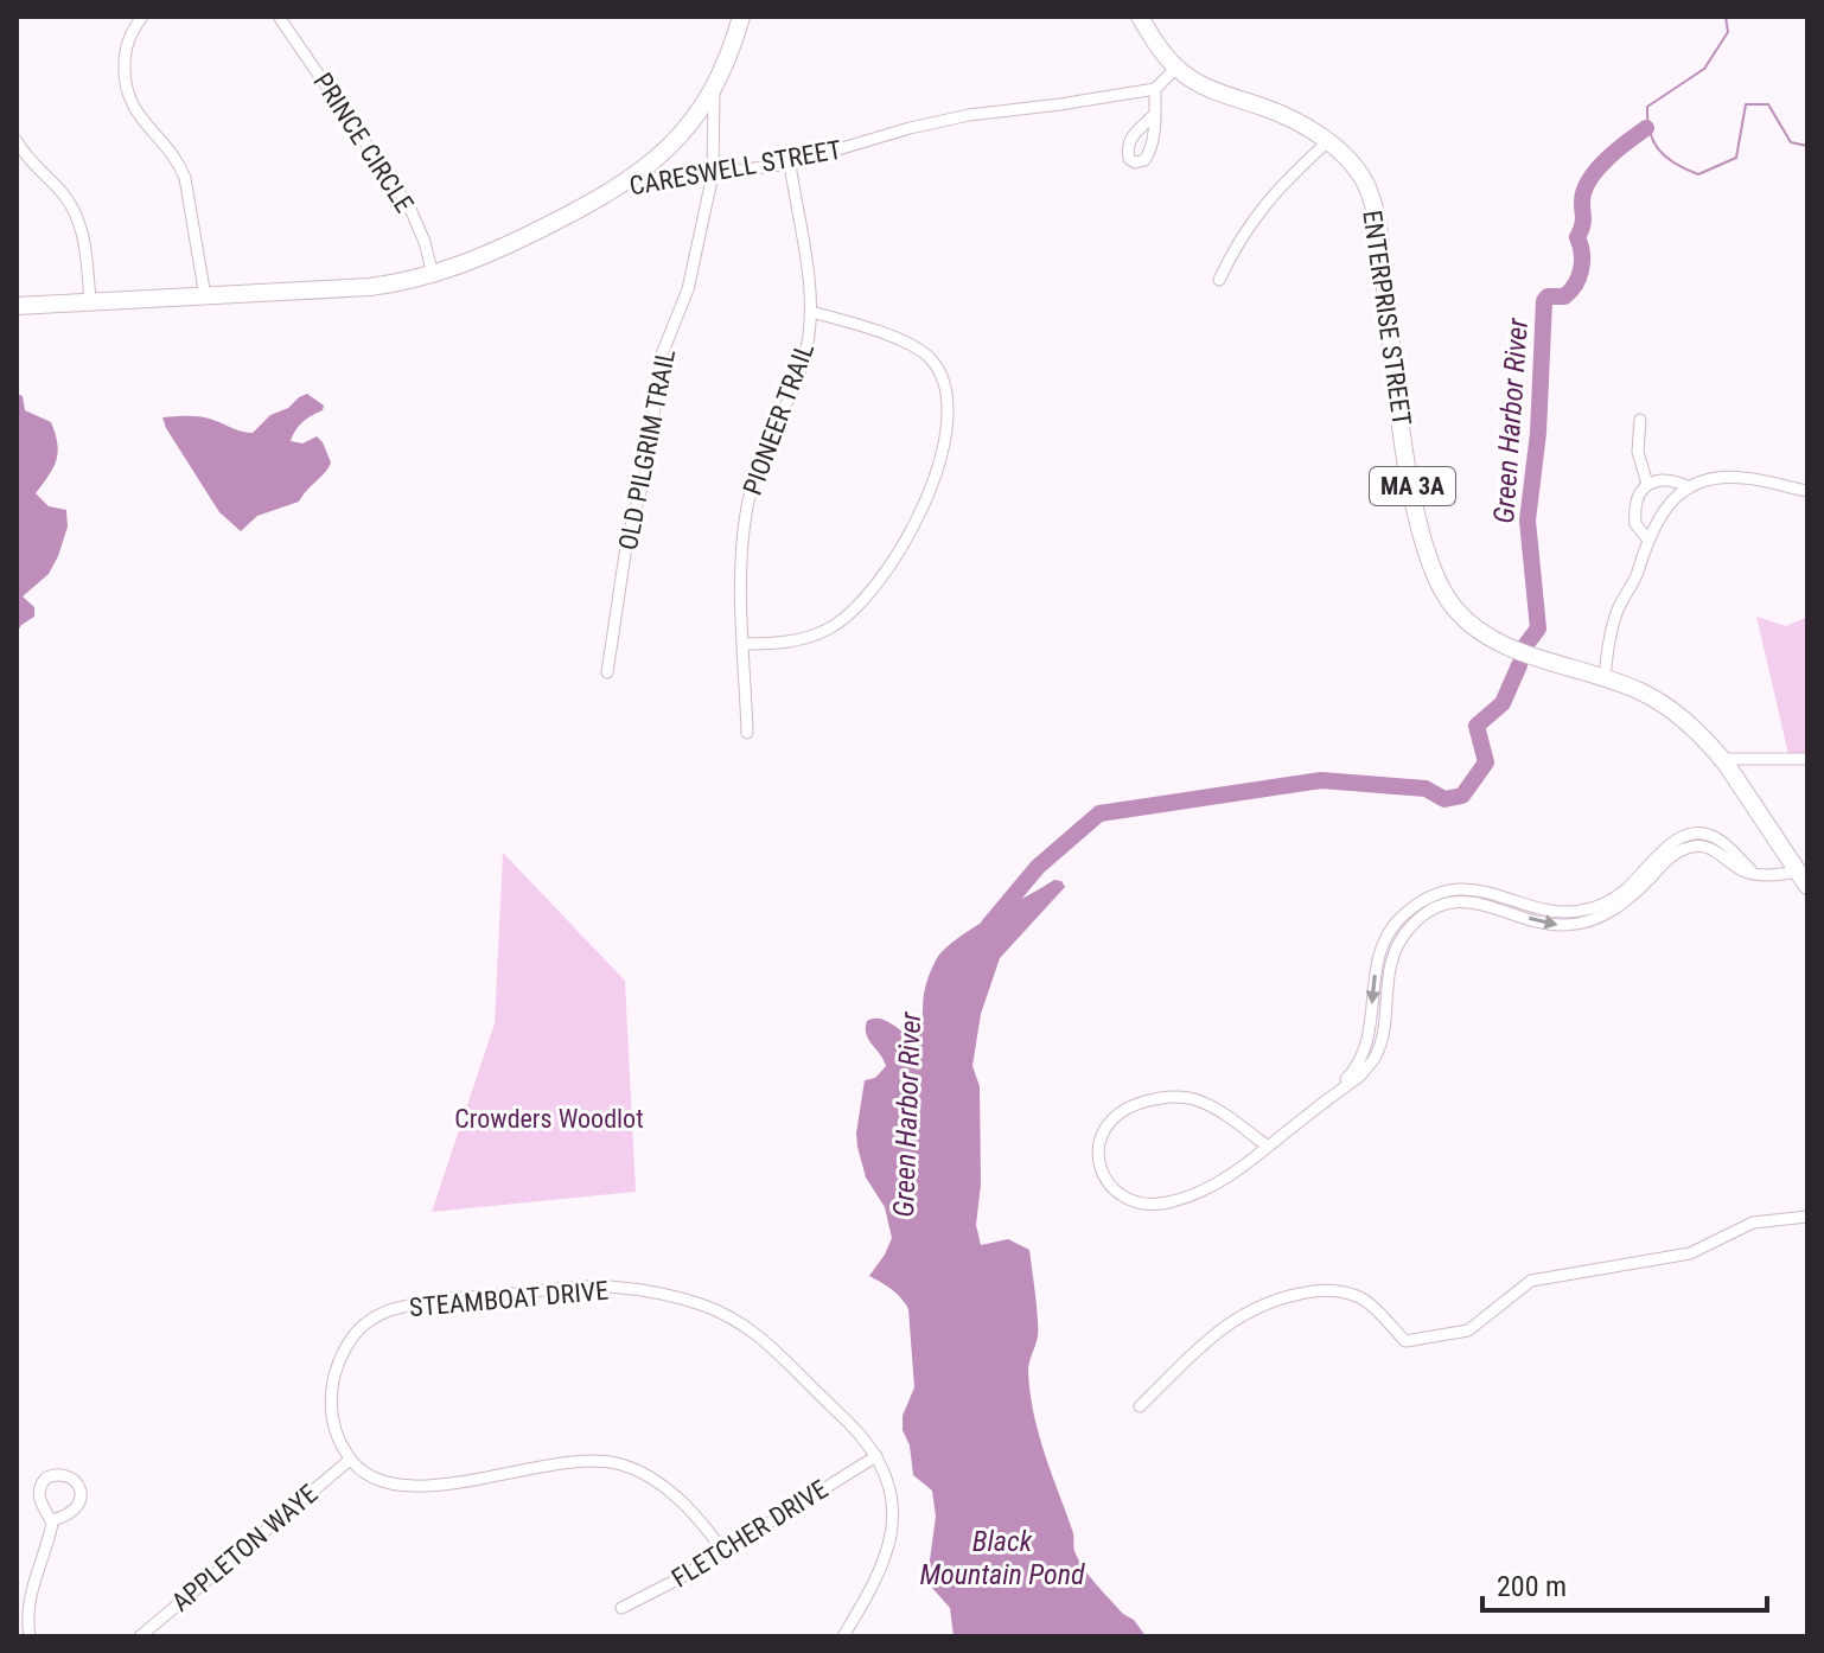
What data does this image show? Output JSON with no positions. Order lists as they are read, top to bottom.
{
  "streets": {
    "main road": ["CARESWELL STREET", "ENTERPRISE STREET", "MA 3A"],
    "street": [
      "PRINCE CIRCLE",
      "PIONEER TRAIL",
      "OLD PILGRIM TRAIL",
      "STEAMBOAT DRIVE",
      "FLETCHER DRIVE",
      "APPLETON WAYE"
    ]
  },
  "crossings": [
    ["PRINCE CIRCLE", "CARESWELL STREET"],
    ["CARESWELL STREET", "PIONEER TRAIL"],
    ["CARESWELL STREET", "OLD PILGRIM TRAIL"],
    ["STEAMBOAT DRIVE", "FLETCHER DRIVE"],
    ["STEAMBOAT DRIVE", "APPLETON WAYE"]
  ],
  "water": ["Green Harbor River", "Black Mountain Pond"],
  "parks": ["Crowders Woodlot"],
  "scale_bar": "200 m"
}
